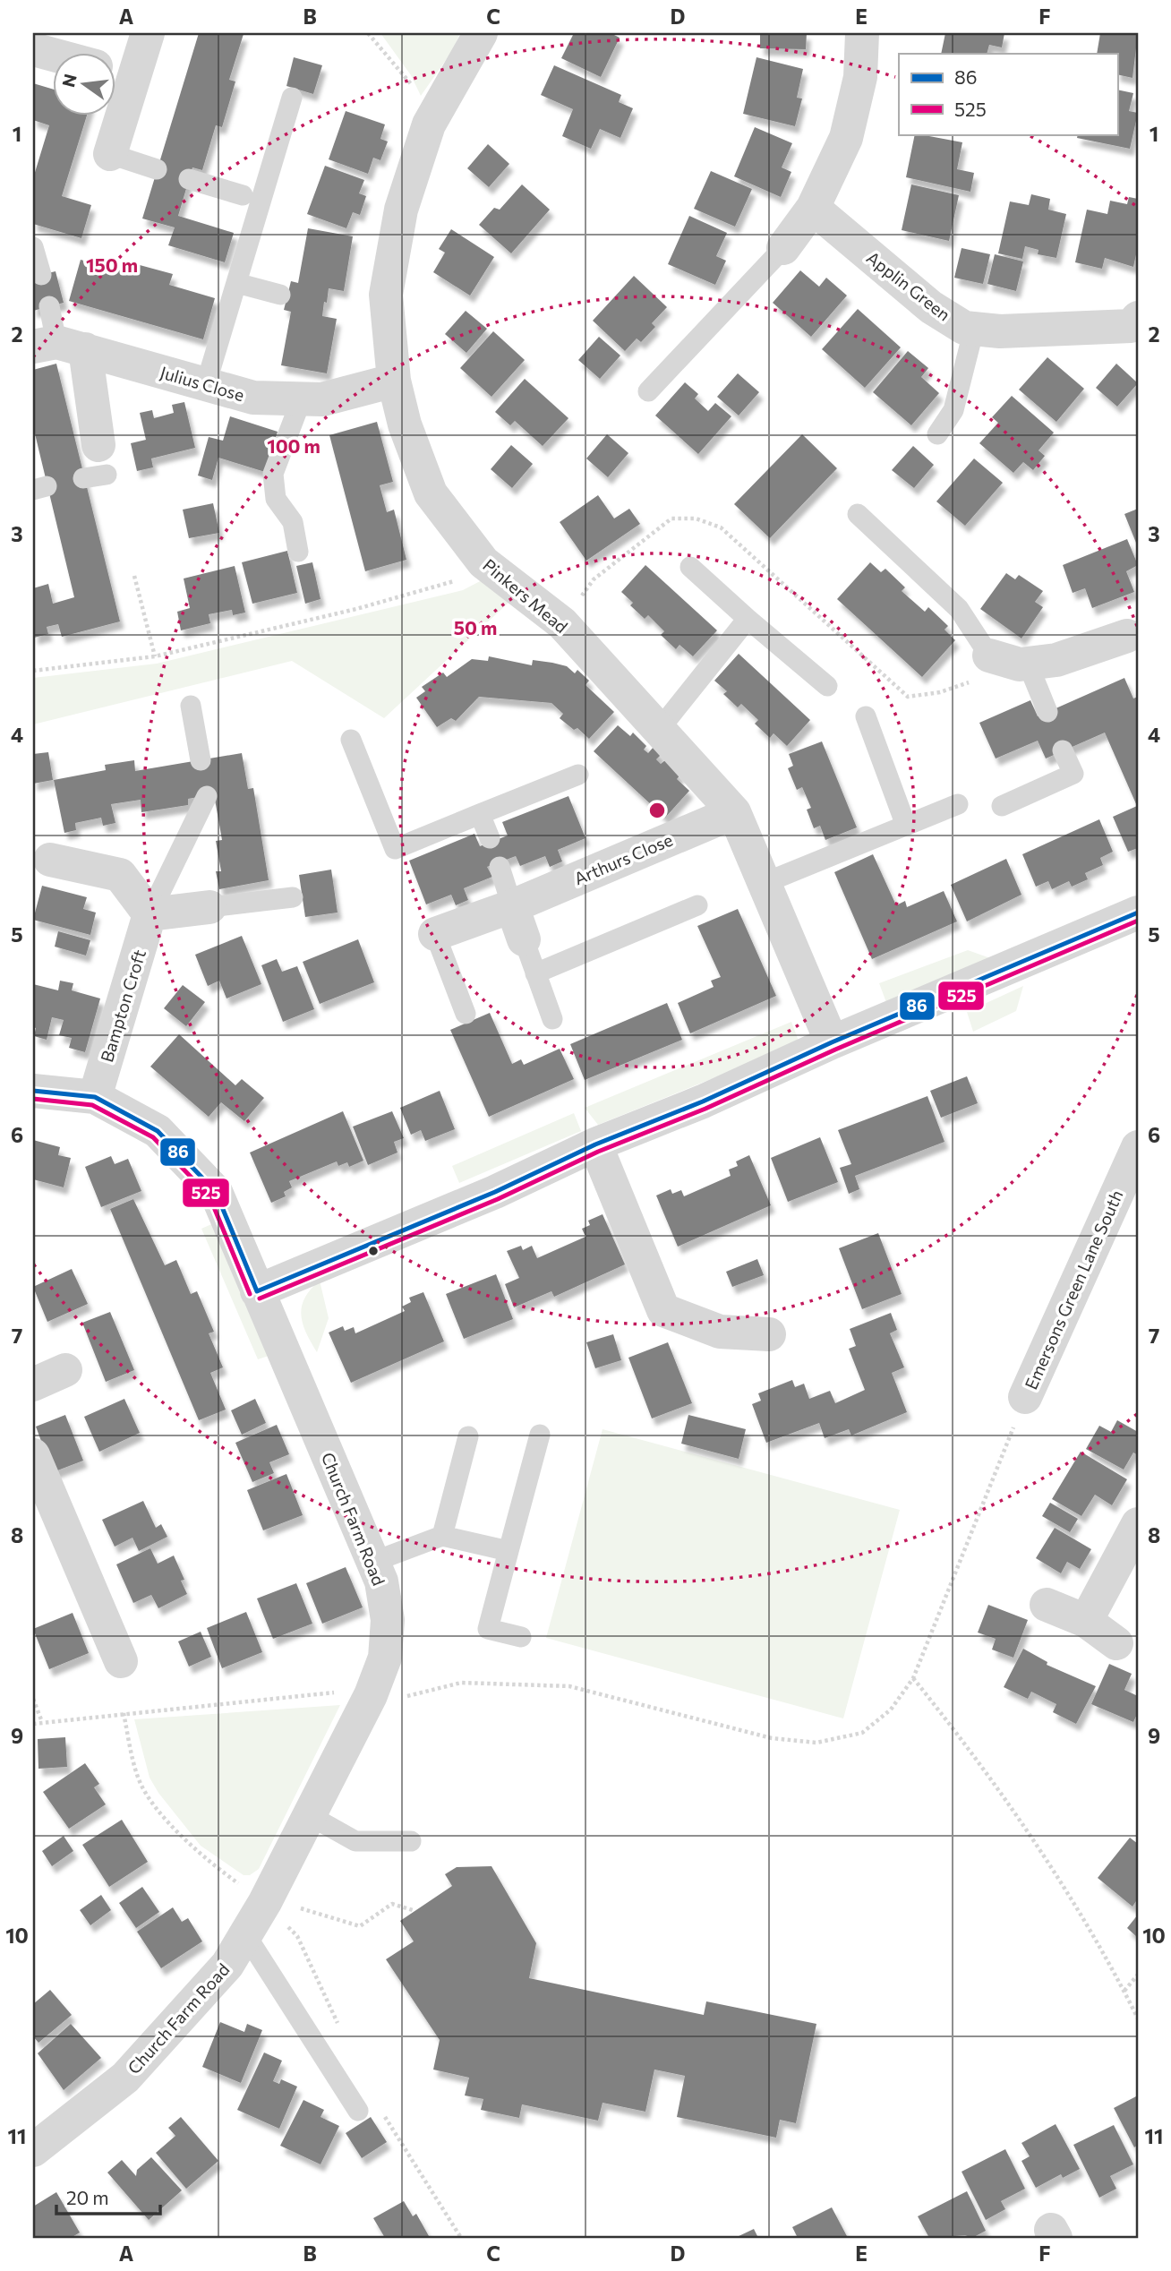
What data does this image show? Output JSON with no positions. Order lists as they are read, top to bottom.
{
  "streets": {
    "street": [
      "Applin Green",
      "Julius Close",
      "Pinkers Mead",
      "Arthurs Close",
      "Bampton Croft",
      "Emersons Green Lane South",
      "Church Farm Road"
    ]
  },
  "crossings": [
    ["Julius Close", "Pinkers Mead"],
    ["Pinkers Mead", "Arthurs Close"],
    ["Bampton Croft", "Church Farm Road"]
  ],
  "lines": ["transit line 86", "transit line 525"],
  "legend": ["86", "525"],
  "scale_bar": "20 m",
  "north": "left",
  "grid": {
    "columns": [
      "A",
      "B",
      "C",
      "D",
      "E",
      "F"
    ],
    "rows": [
      "1",
      "2",
      "3",
      "4",
      "5",
      "6",
      "7",
      "8",
      "9",
      "10",
      "11"
    ]
  },
  "rings": ["150 m", "100 m", "50 m"]
}
